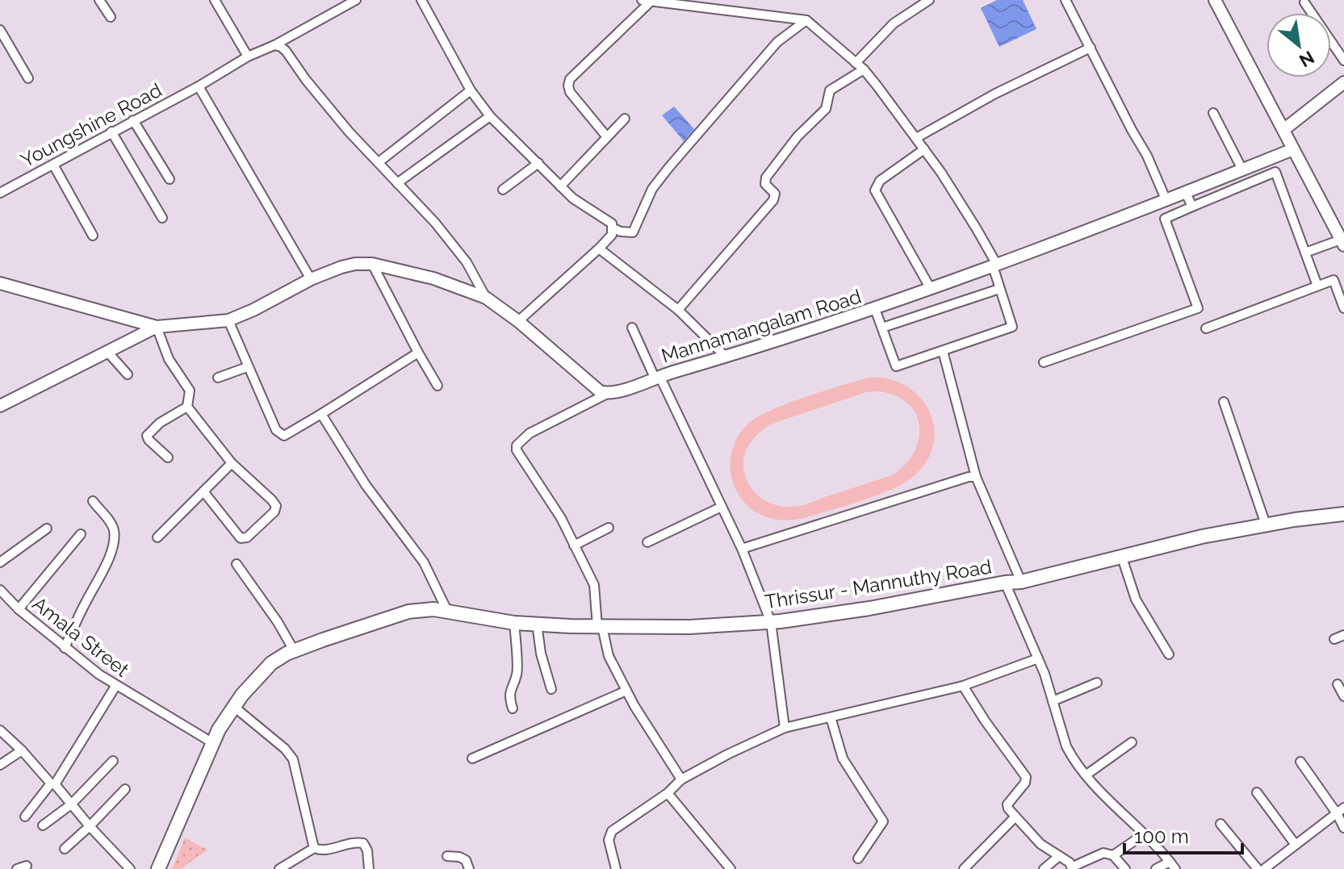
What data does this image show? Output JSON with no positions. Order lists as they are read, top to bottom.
{
  "streets": {
    "main road": ["Mannamangalam Road", "Thrissur - Mannuthy Road"],
    "street": ["Youngshine Road", "Amala Street"]
  },
  "crossings": [
    ["Thrissur - Mannuthy Road", "Amala Street"]
  ],
  "scale_bar": "100 m",
  "north": "bottom right"
}
